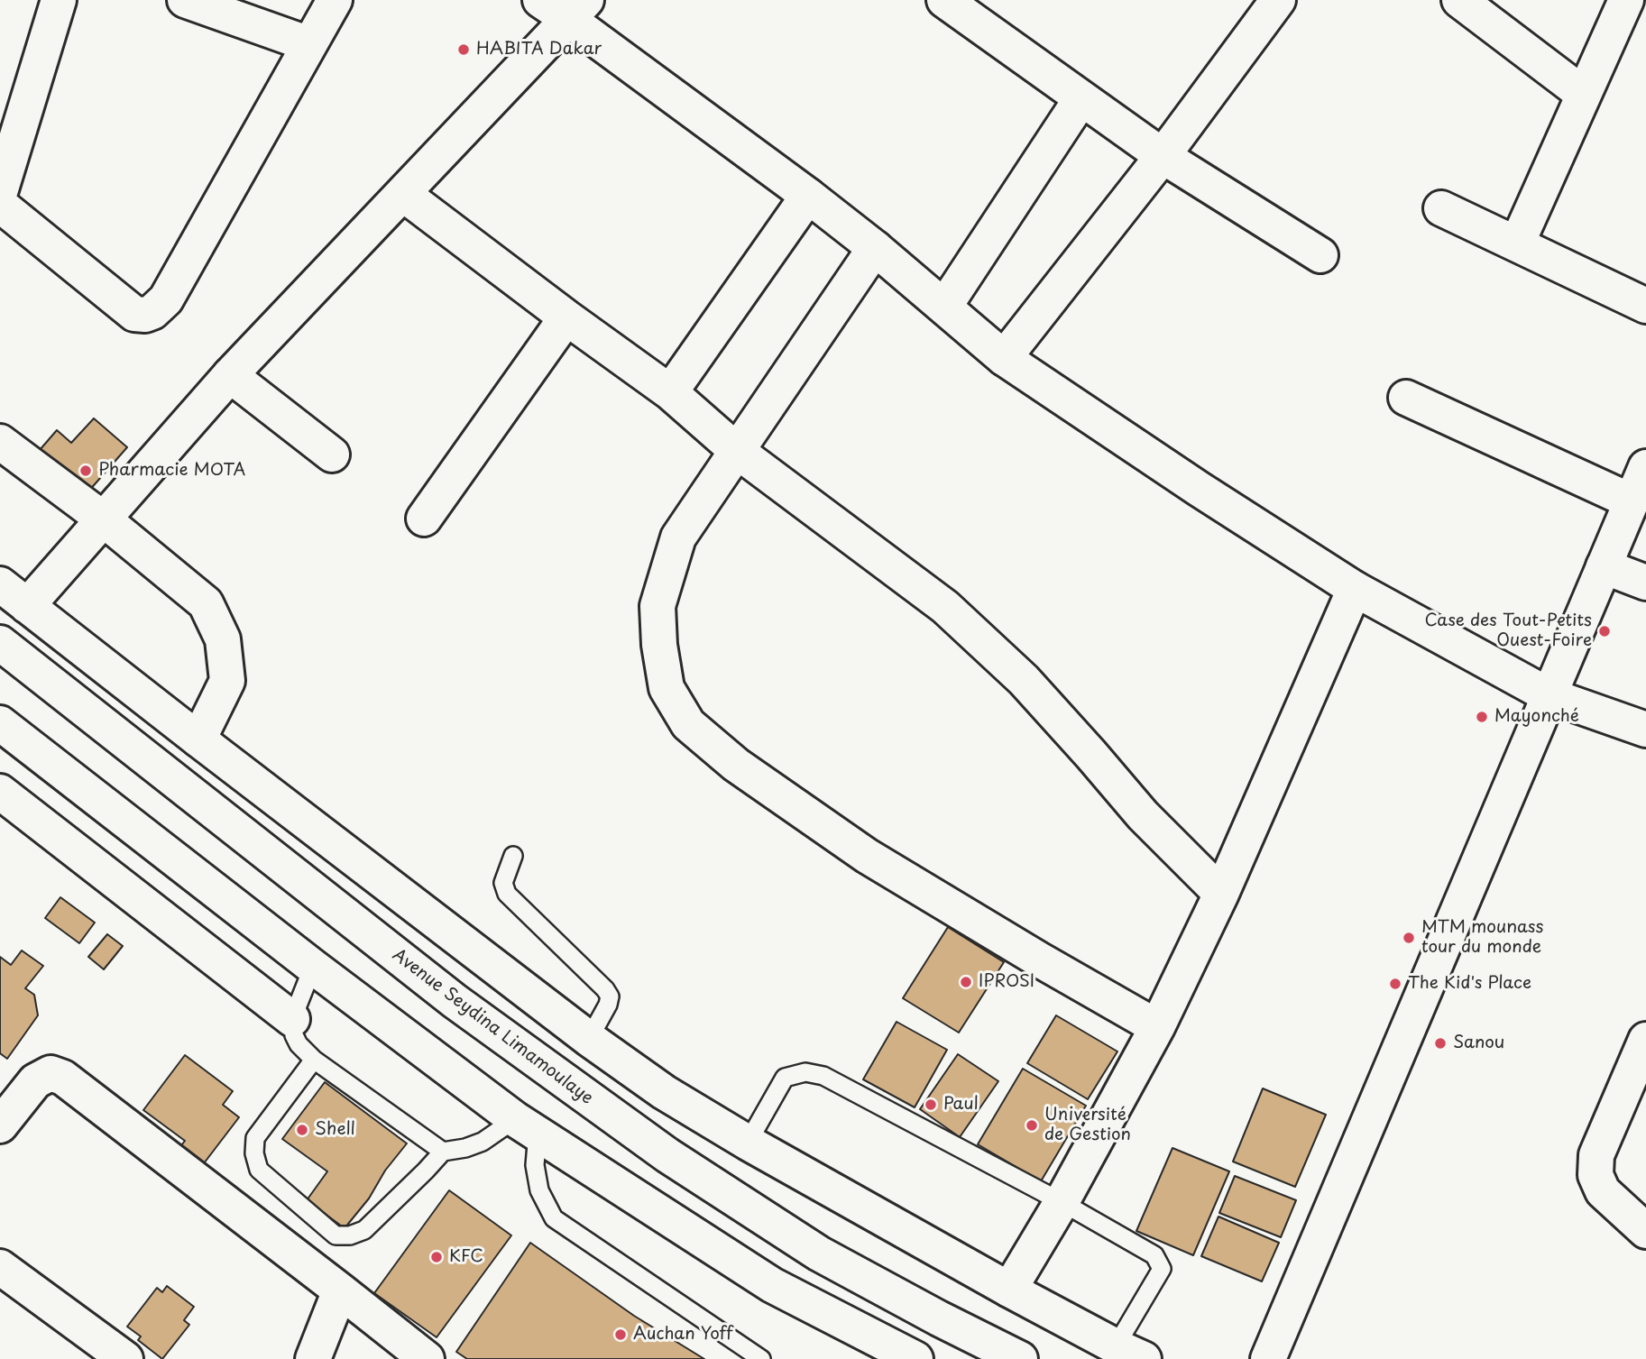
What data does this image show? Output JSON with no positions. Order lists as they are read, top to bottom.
{
  "streets": {
    "main road": ["Avenue Seydina Limamoulaye"]
  },
  "places": [
    "HABITA Dakar",
    "Pharmacie MOTA",
    "Case des Tout-Petits Ouest-Foire",
    "Mayonché",
    "MTM mounass tour du monde",
    "IPROSI",
    "The Kid's Place",
    "Sanou",
    "Paul",
    "Université de Gestion",
    "Shell",
    "KFC",
    "Auchan Yoff"
  ]
}
